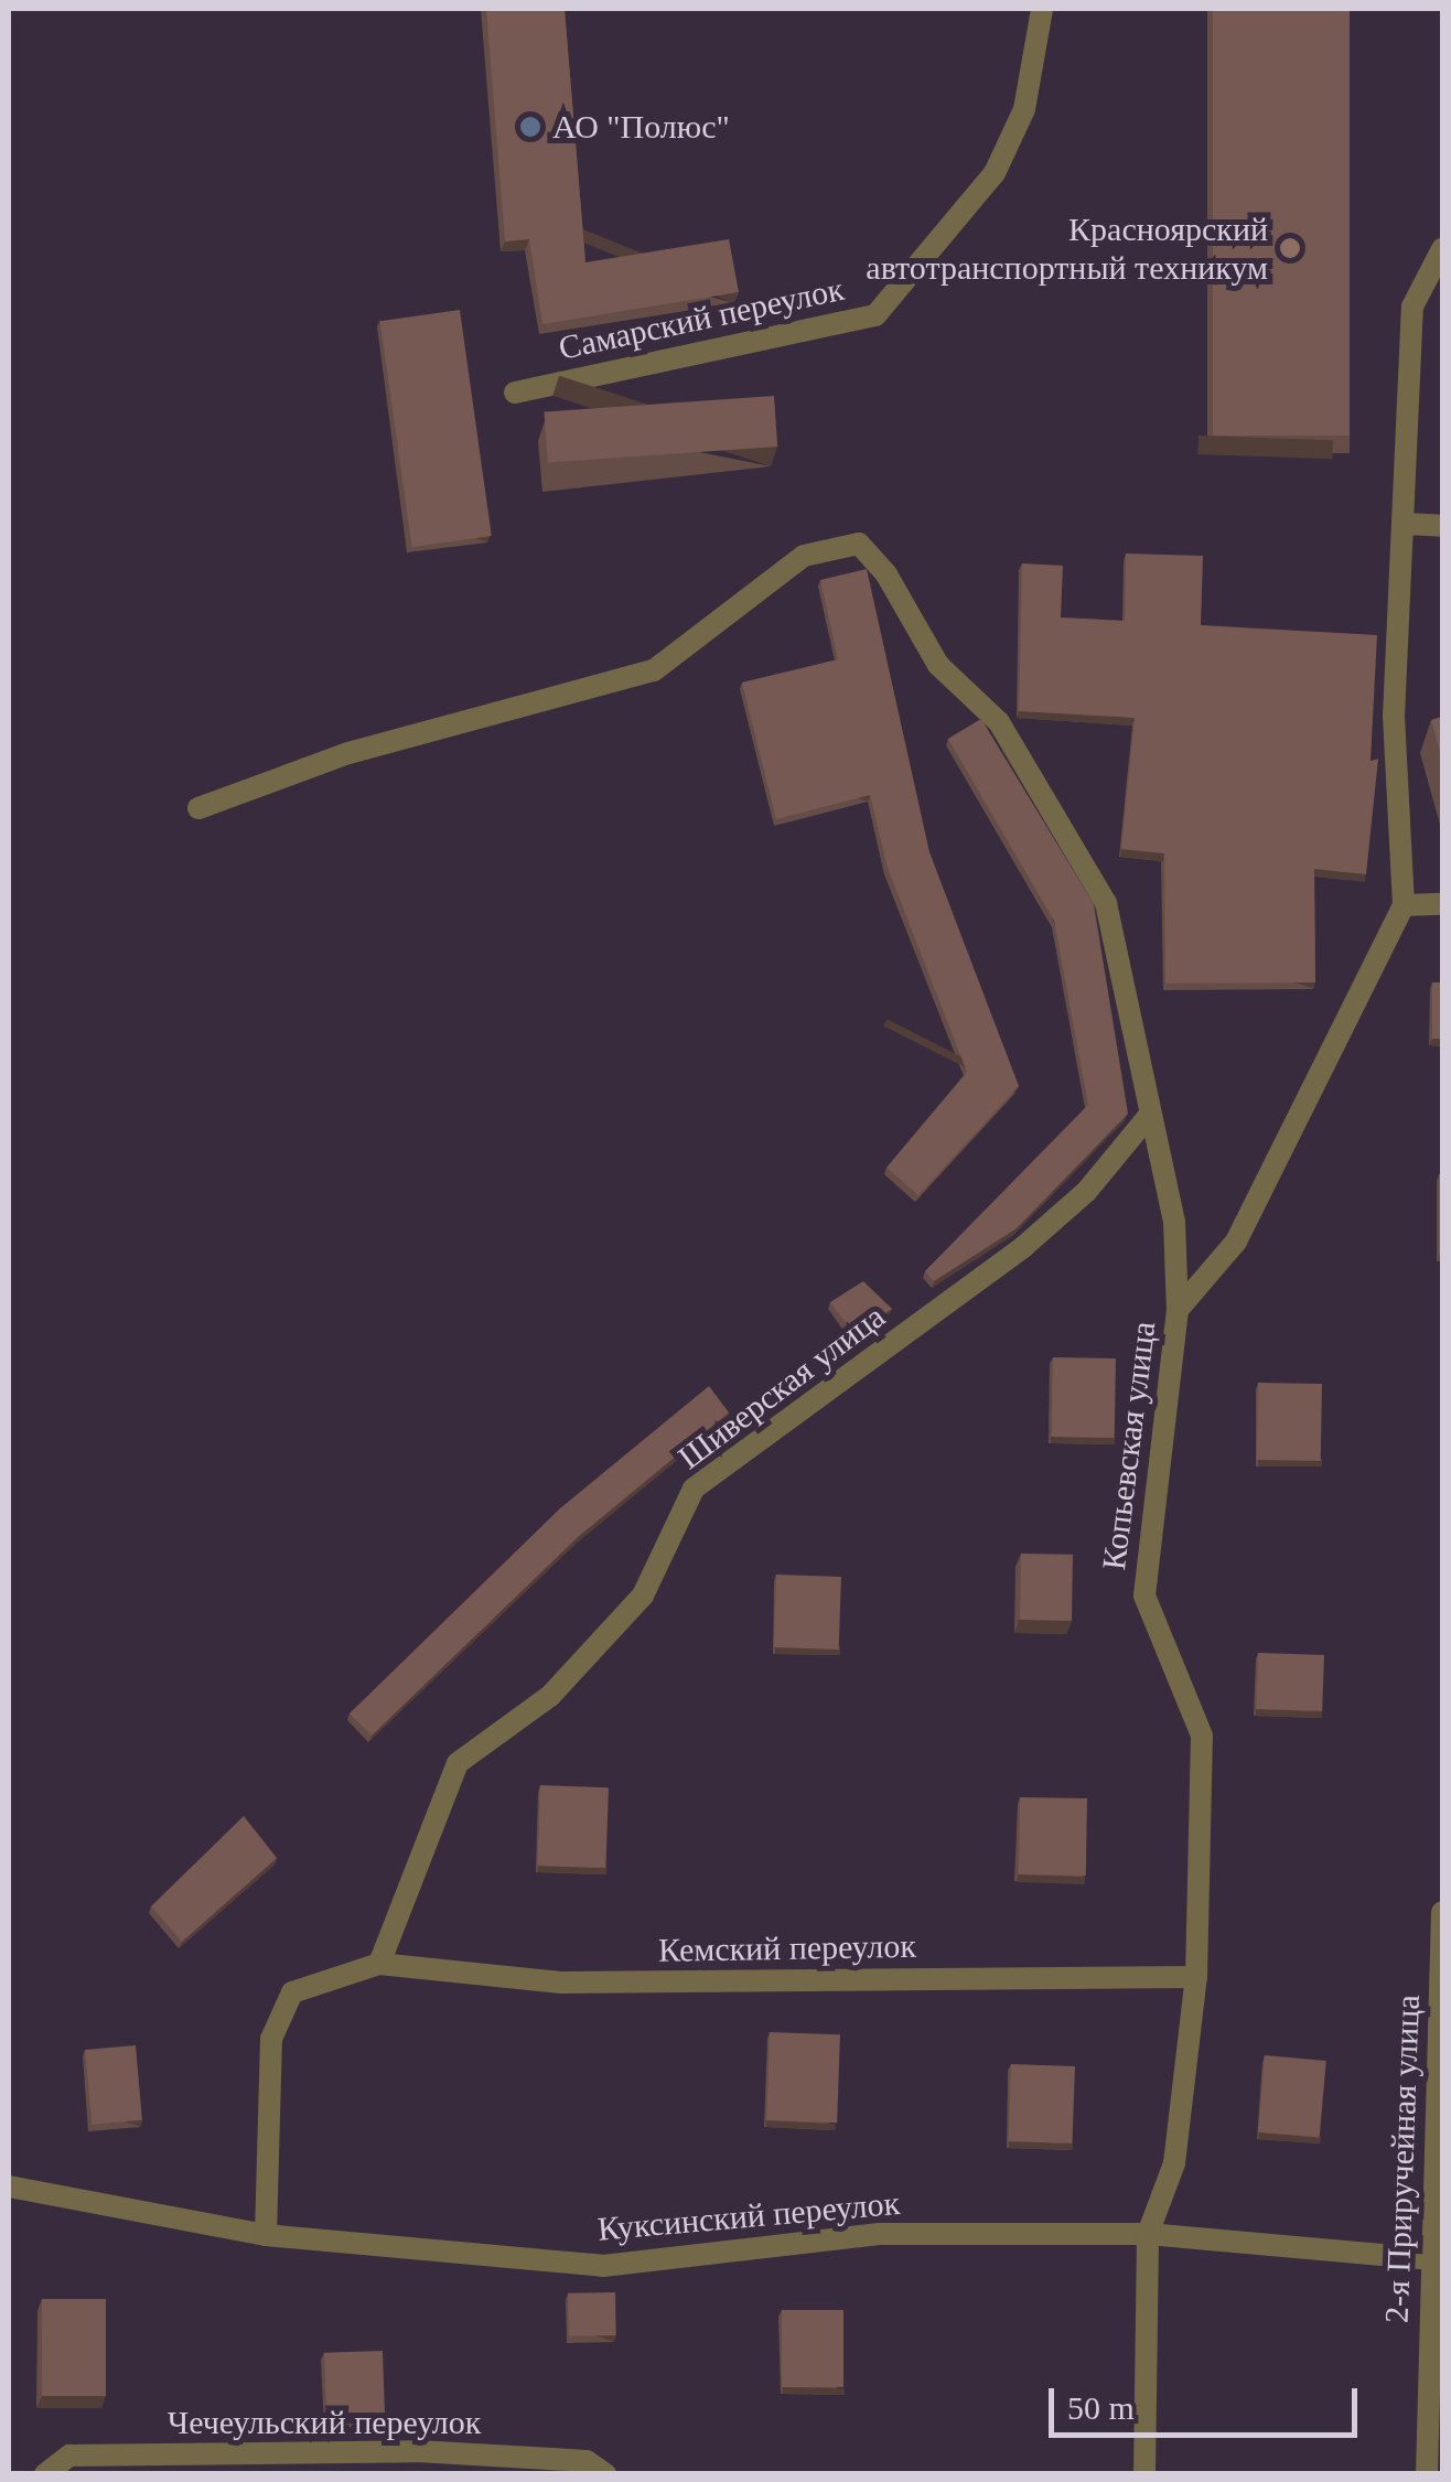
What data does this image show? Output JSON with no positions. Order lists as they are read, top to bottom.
{
  "streets": {
    "street": [
      "Самарский переулок",
      "Шиверская улица",
      "Копьевская улица",
      "Кемский переулок",
      "2-я Приручейная улица",
      "Куксинский переулок",
      "Чечеульский переулок"
    ]
  },
  "crossings": [
    ["Шиверская улица", "Кемский переулок"],
    ["Копьевская улица", "Кемский переулок"],
    ["Копьевская улица", "Куксинский переулок"],
    ["2-я Приручейная улица", "Куксинский переулок"]
  ],
  "places": ["АО \"Полюс\"", "Красноярский автотранспортный техникум"],
  "scale_bar": "50 m"
}
